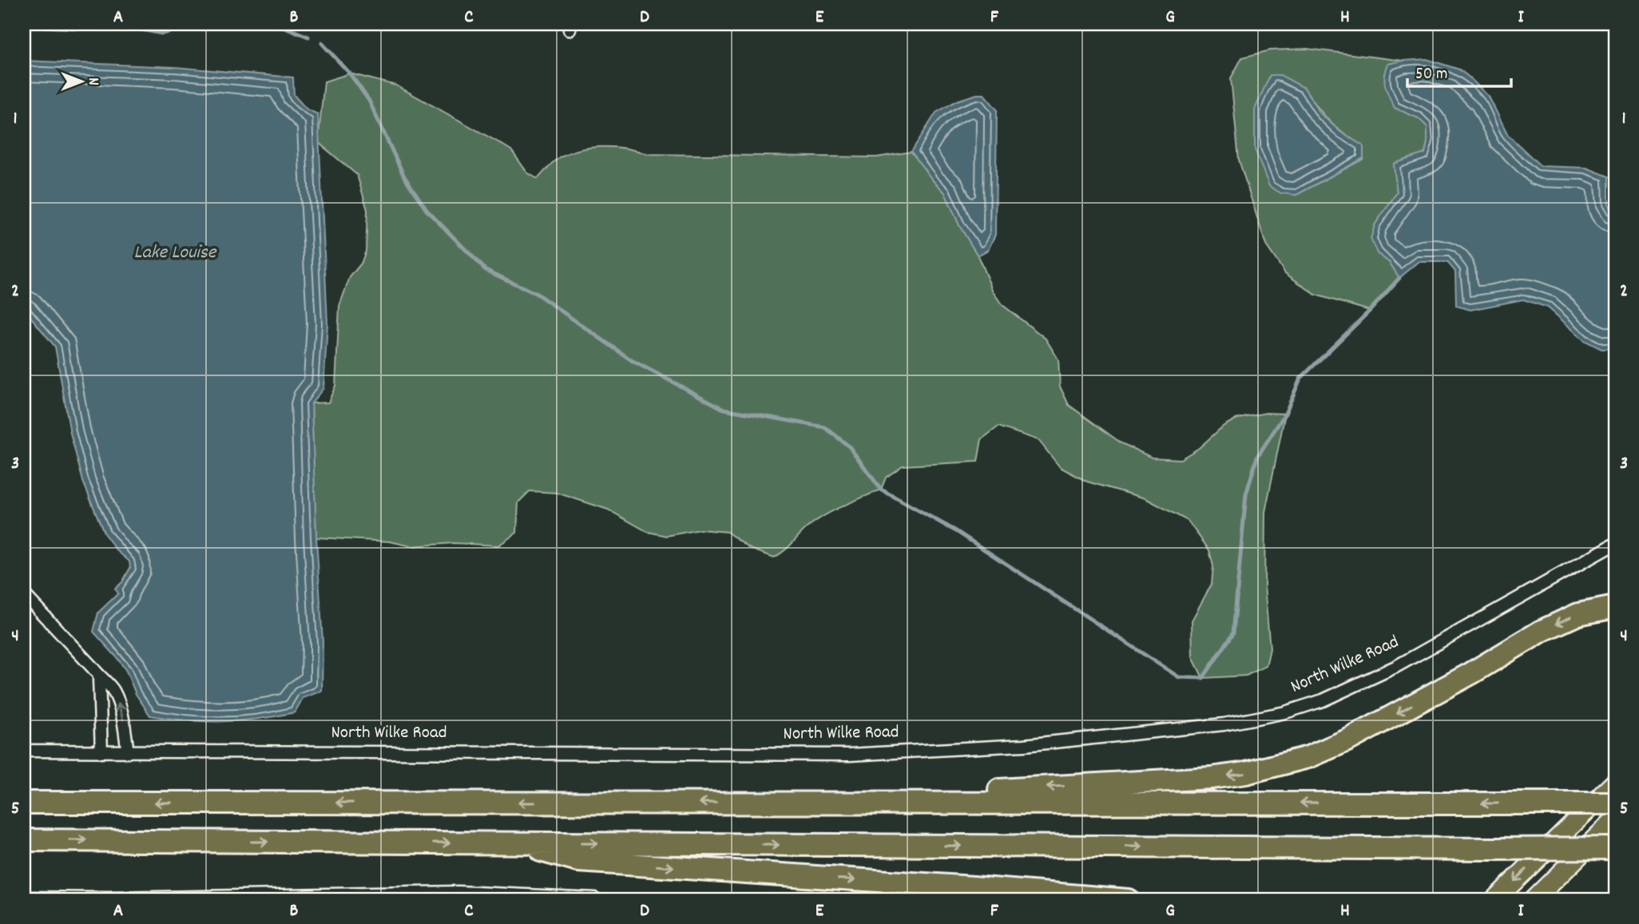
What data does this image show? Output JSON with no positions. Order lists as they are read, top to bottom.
{
  "streets": {
    "street": ["North Wilke Road"]
  },
  "water": ["Lake Louise"],
  "scale_bar": "50 m",
  "north": "right",
  "grid": {
    "columns": [
      "A",
      "B",
      "C",
      "D",
      "E",
      "F",
      "G",
      "H",
      "I"
    ],
    "rows": [
      "1",
      "2",
      "3",
      "4",
      "5"
    ]
  }
}
